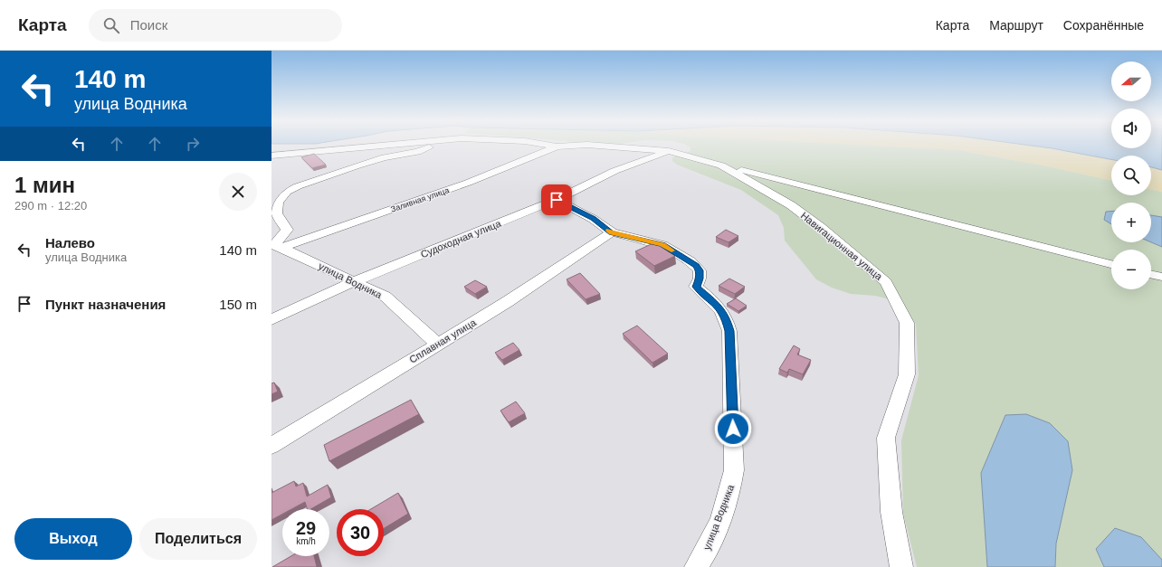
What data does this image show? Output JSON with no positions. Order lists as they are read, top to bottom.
{
  "streets": {
    "street": [
      "Заливная улица",
      "Судоходная улица",
      "Навигационная улица",
      "улица Водника",
      "Сплавная улица"
    ]
  },
  "crossings": [
    ["Заливная улица", "Навигационная улица"],
    ["Заливная улица", "улица Водника"],
    ["Судоходная улица", "Навигационная улица"],
    ["Судоходная улица", "улица Водника"],
    ["улица Водника", "Сплавная улица"]
  ],
  "north": "left",
  "page": {
    "header": "Карта",
    "search": "Поиск",
    "nav": ["Карта", "Маршрут", "Сохранённые"],
    "turn": ["140 m", "улица Водника"],
    "map_buttons": ["+", "−"],
    "heading": ["1 мин", "290 m · 12:20"],
    "list": [
      {
        "name": "Налево",
        "note": "улица Водника",
        "value": "140 m"
      },
      {
        "name": "Пункт назначения",
        "value": "150 m"
      }
    ],
    "speed": "29 km/h",
    "limit": "30",
    "buttons": ["Выход", "Поделиться"]
  }
}
